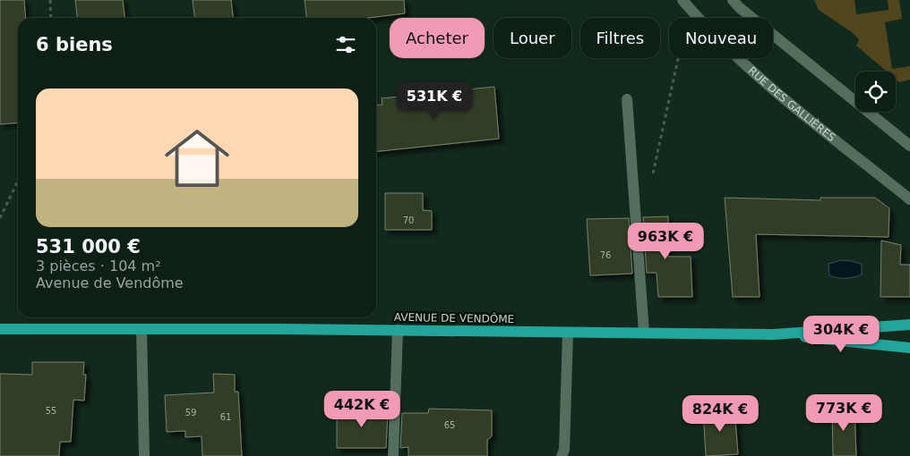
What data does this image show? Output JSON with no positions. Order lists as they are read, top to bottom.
{
  "streets": {
    "main road": ["AVENUE DE VENDÔME"],
    "street": ["RUE DES GALLIÈRES"]
  },
  "house_numbers": [
    "70",
    "76",
    "55",
    "59",
    "61",
    "65"
  ],
  "page": {
    "chip": [
      "Acheter",
      "Louer",
      "Filtres",
      "Nouveau"
    ],
    "heading": "6 biens",
    "list": [
      {
        "name": "531 000 €",
        "note": "3 pièces · 104 m² · Avenue de Vendôme"
      }
    ],
    "price": [
      "531K €",
      "963K €",
      "304K €",
      "442K €",
      "773K €",
      "824K €"
    ]
  }
}
